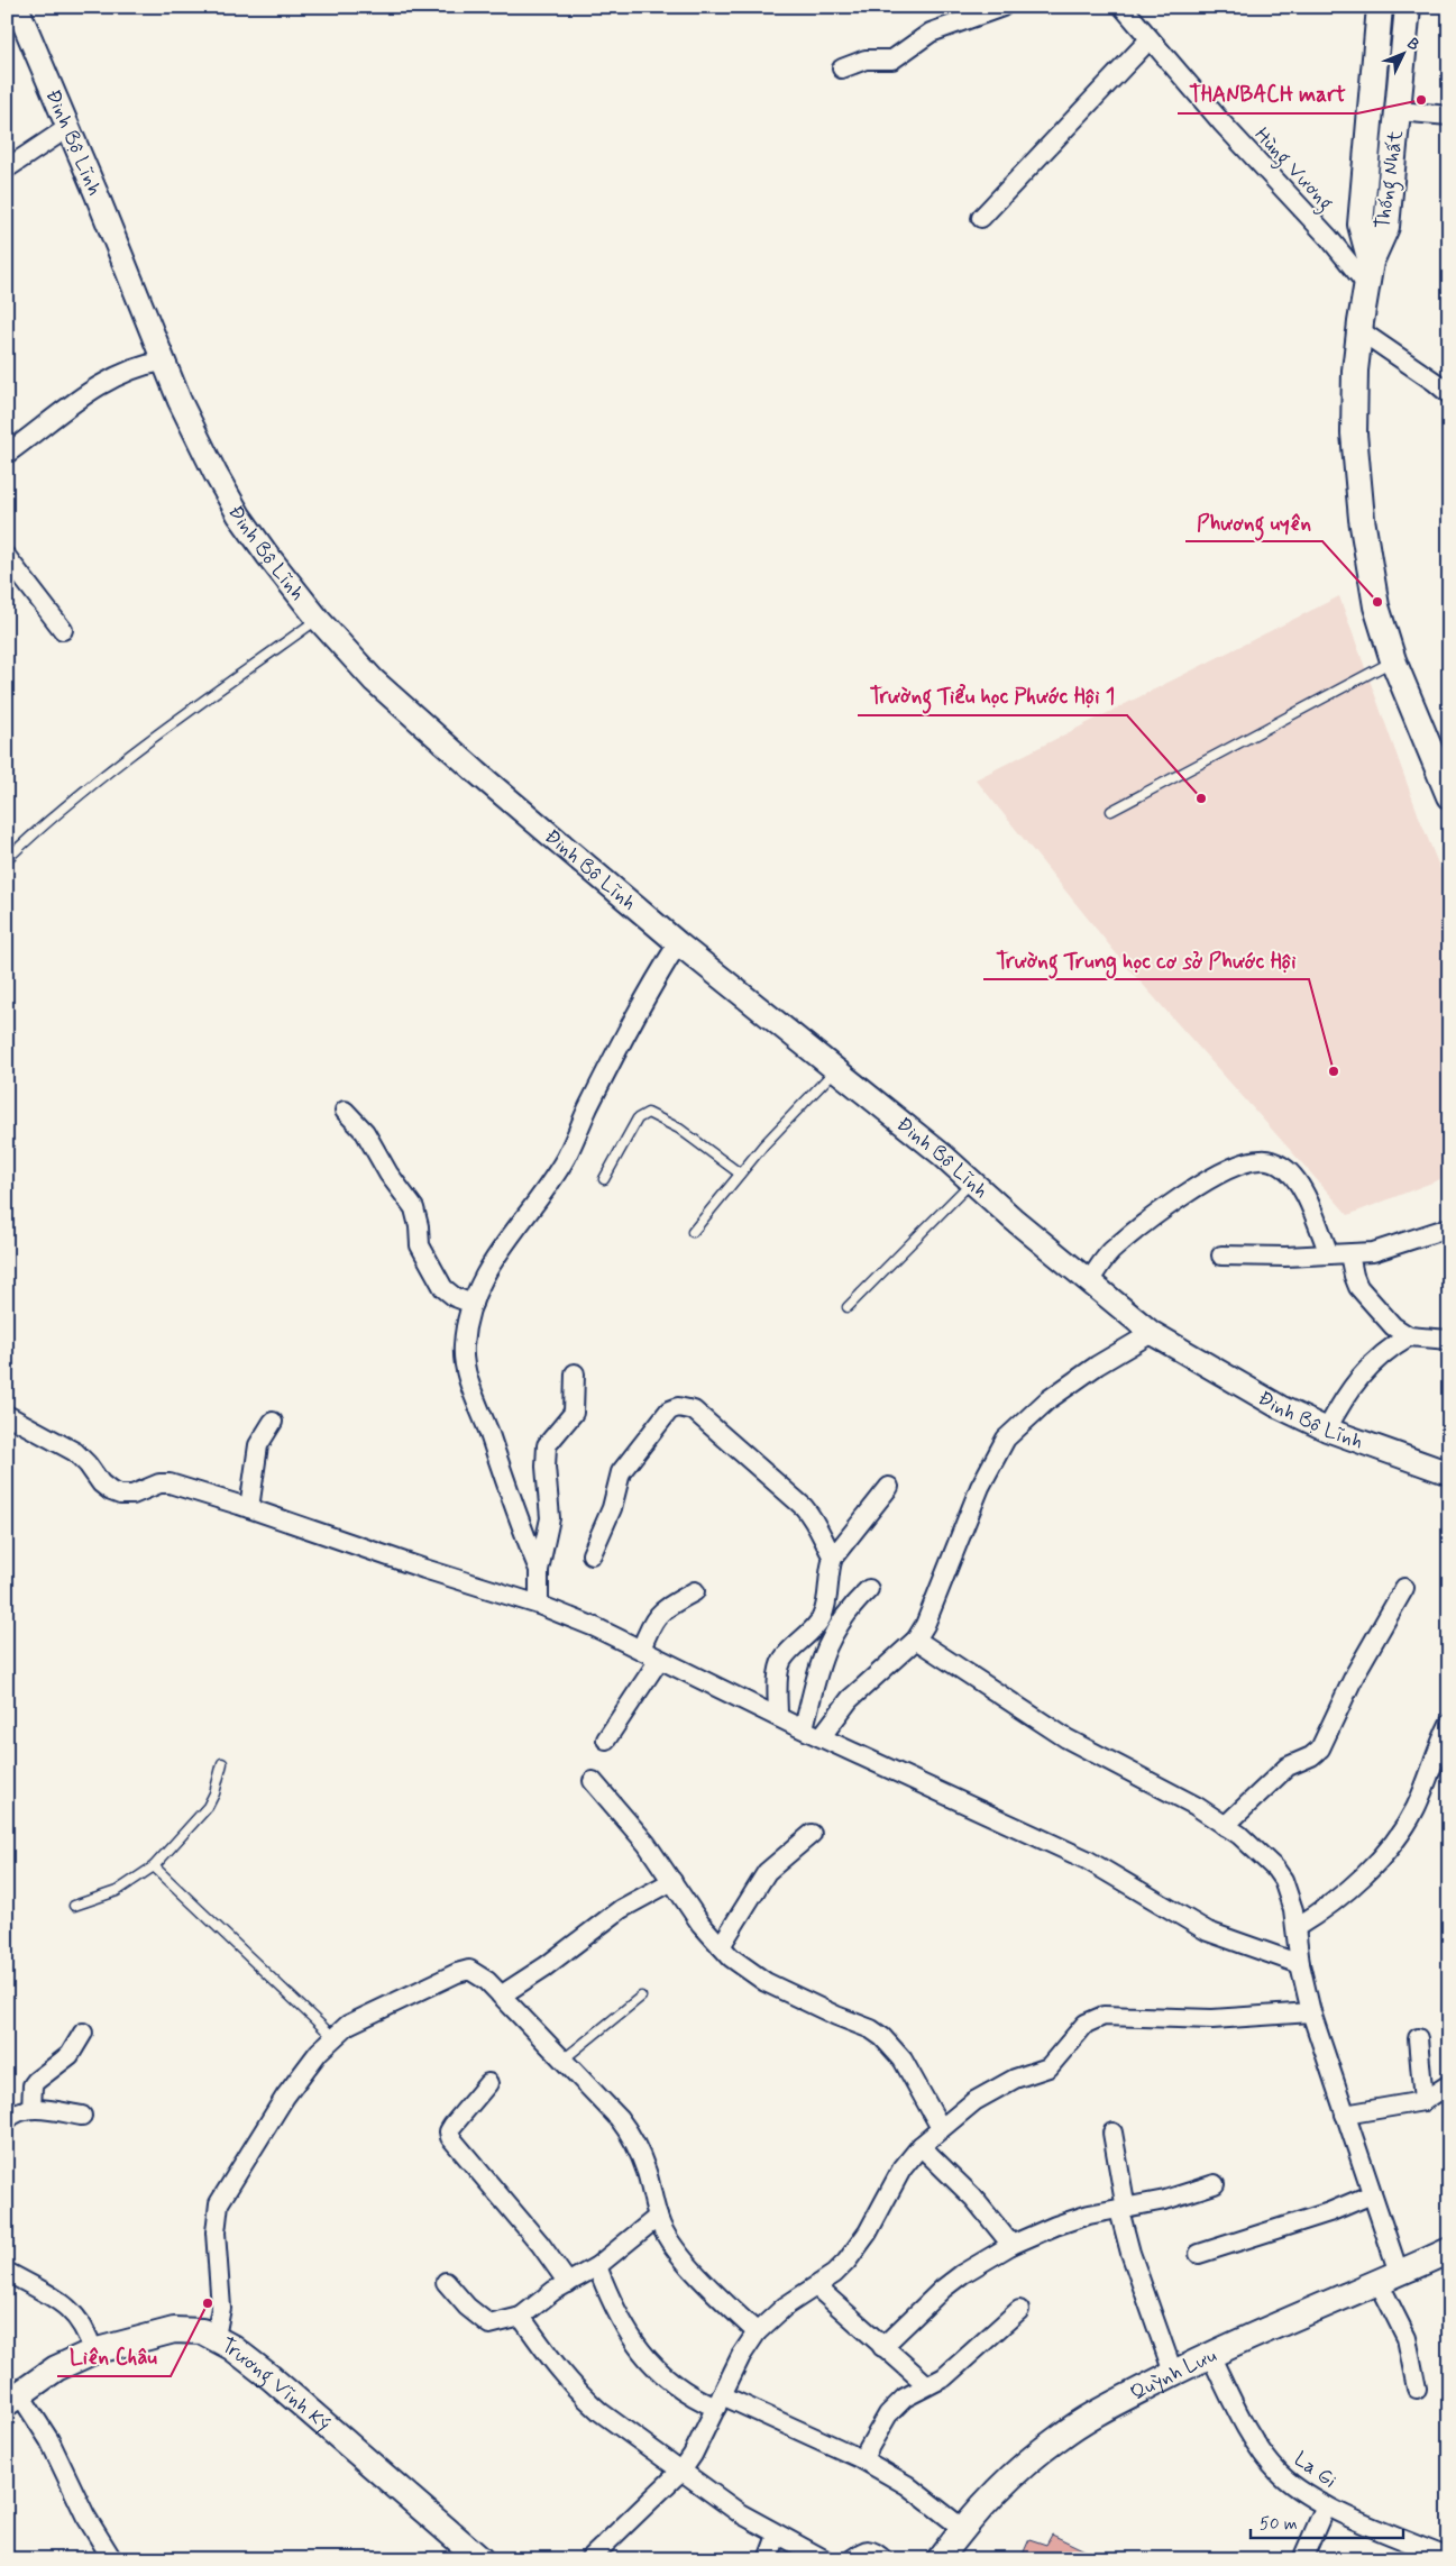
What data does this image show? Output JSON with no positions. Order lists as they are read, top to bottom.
{
  "streets": {
    "main road": ["Thống Nhất", "Quỳnh Lưu", "Trương Vĩnh Ký"],
    "street": ["Đinh Bộ Lĩnh", "Hùng Vương", "La Gi"]
  },
  "crossings": [
    ["Hùng Vương", "Thống Nhất"],
    ["Quỳnh Lưu", "La Gi"]
  ],
  "places": [
    "THANBACH mart",
    "Phương uyên",
    "Trường Tiểu học Phước Hội 1",
    "Trường Trung học cơ sở Phước Hội",
    "Liên Châu"
  ],
  "scale_bar": "50 m",
  "north": "top right"
}
